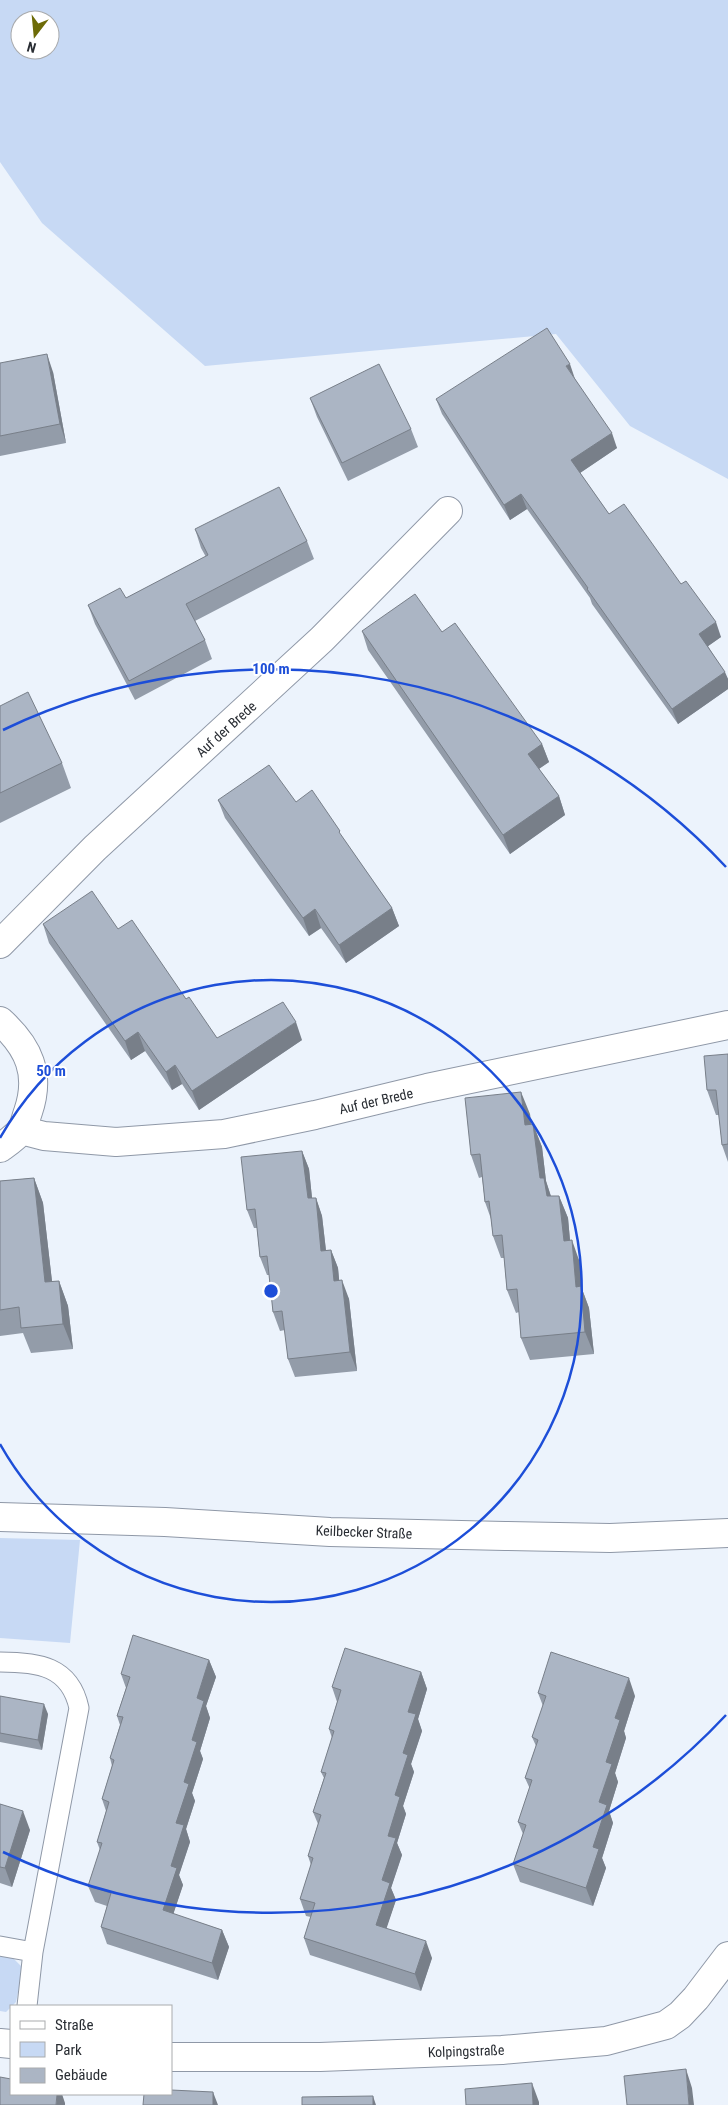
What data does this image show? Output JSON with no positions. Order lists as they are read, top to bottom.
{
  "streets": {
    "street": ["Auf der Brede", "Keilbecker Straße", "Kolpingstraße"]
  },
  "legend": ["Straße", "Park", "Gebäude"],
  "north": "bottom",
  "rings": ["100 m", "50 m"]
}
